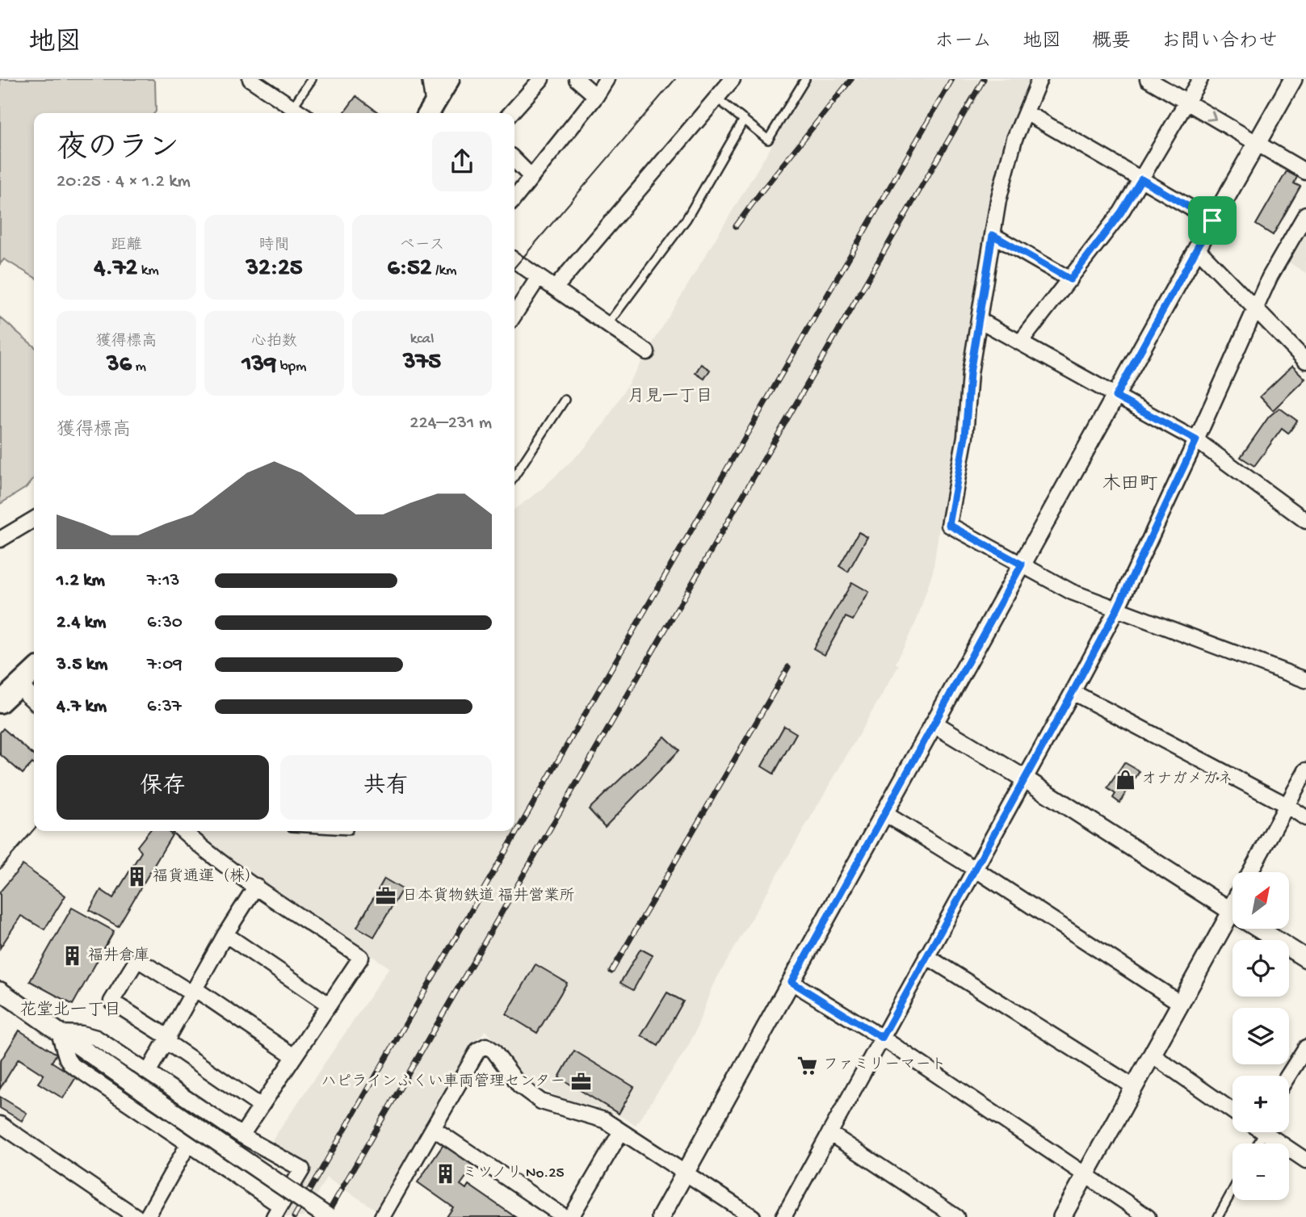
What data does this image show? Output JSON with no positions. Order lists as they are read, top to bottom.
{
  "districts": ["月見一丁目", "木田町", "花堂北一丁目"],
  "places": {
    "shop": ["オナガメガネ"],
    "building": ["福貨通運（株）", "福井倉庫", "ミツノリ No.25"],
    "office": ["日本貨物鉄道 福井営業所", "ハピラインふくい車両管理センター"],
    "supermarket": ["ファミリーマート"]
  },
  "north": "top right",
  "page": {
    "header": "地図",
    "nav": [
      "ホーム",
      "地図",
      "概要",
      "お問い合わせ"
    ],
    "heading": ["夜のラン", "20:25 · 4 × 1.2 km"],
    "stats": [
      ["距離", "4.72 km"],
      ["時間", "32:25"],
      ["ペース", "6:52 /km"],
      ["獲得標高", "36 m"],
      ["心拍数", "139 bpm"],
      ["kcal", "375"]
    ],
    "chart": ["獲得標高", "224–231 m"],
    "list": [
      {
        "name": "1.2 km",
        "note": "7:13"
      },
      {
        "name": "2.4 km",
        "note": "6:30"
      },
      {
        "name": "3.5 km",
        "note": "7:09"
      },
      {
        "name": "4.7 km",
        "note": "6:37"
      }
    ],
    "buttons": ["保存", "共有"],
    "map_buttons": ["+", "−"]
  }
}
